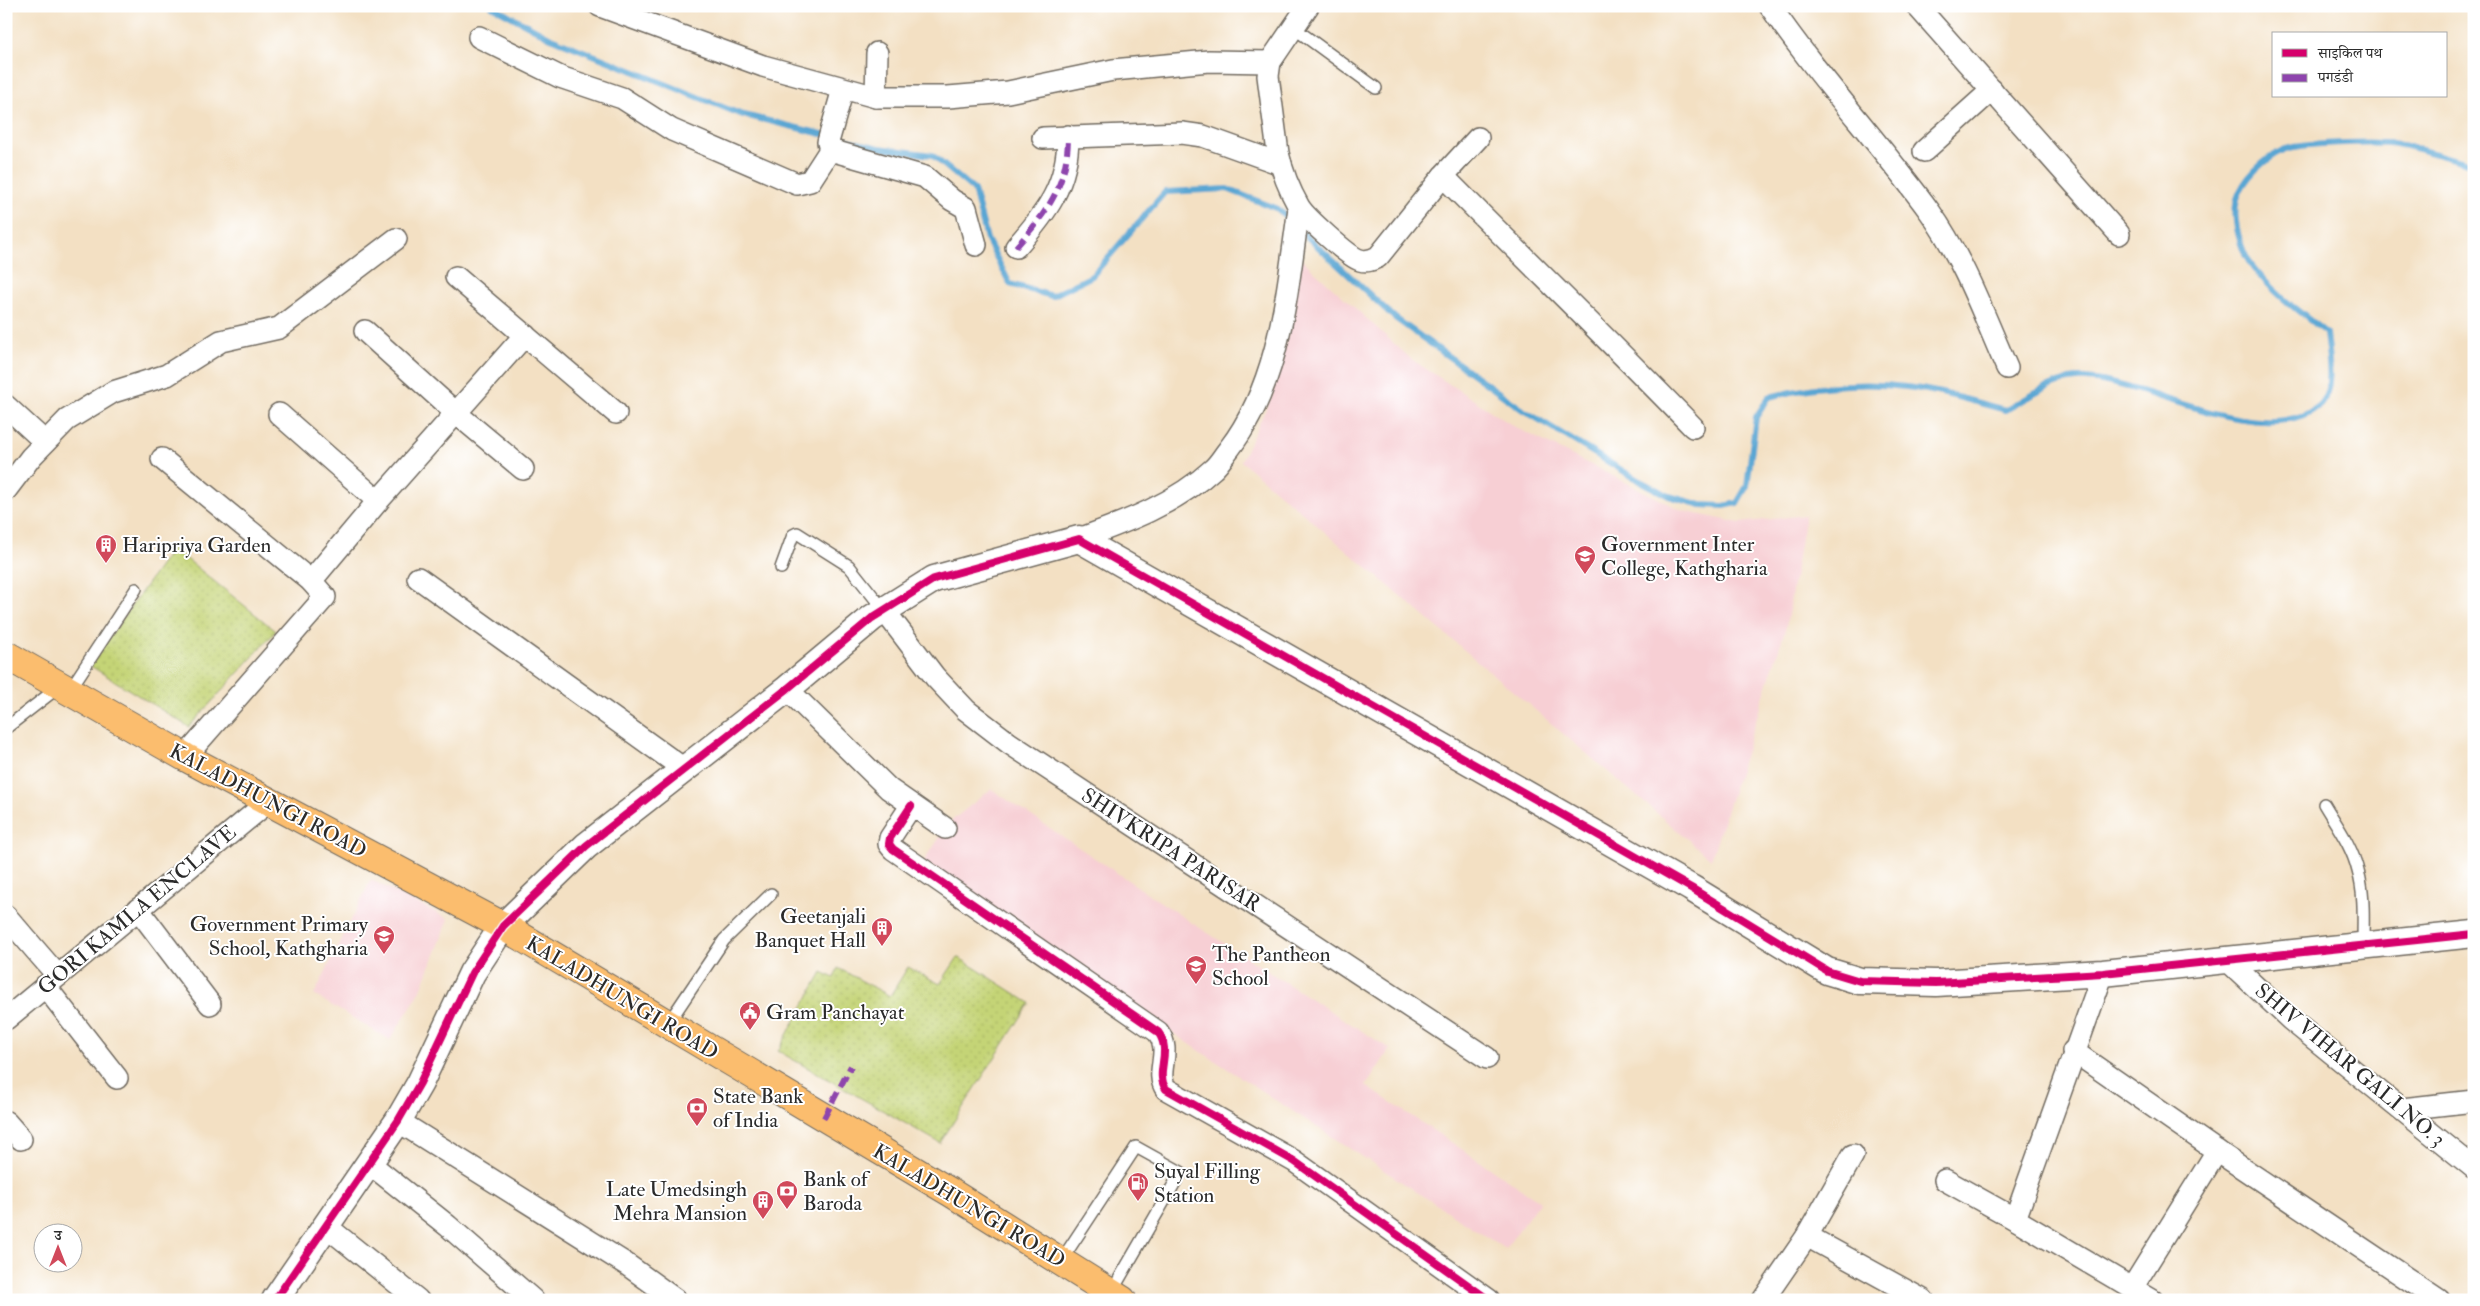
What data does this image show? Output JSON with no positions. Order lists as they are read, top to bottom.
{
  "streets": {
    "main road": ["KALADHUNGI ROAD"],
    "street": ["SHIVKRIPA PARISAR", "GORI KAMLA ENCLAVE", "SHIV VIHAR GALI NO. 3"]
  },
  "crossings": [
    ["KALADHUNGI ROAD", "GORI KAMLA ENCLAVE"]
  ],
  "places": {
    "building": ["Haripriya Garden", "Geetanjali Banquet Hall", "Late Umedsingh Mehra Mansion"],
    "school or university": ["Government Inter College, Kathgharia", "Government Primary School, Kathgharia", "The Pantheon School"],
    "public building": ["Gram Panchayat"],
    "bank": ["State Bank of India", "Bank of Baroda"],
    "fuel station": ["Suyal Filling Station"]
  },
  "legend": ["साइकिल पथ", "पगडंडी"],
  "north": "top"
}
